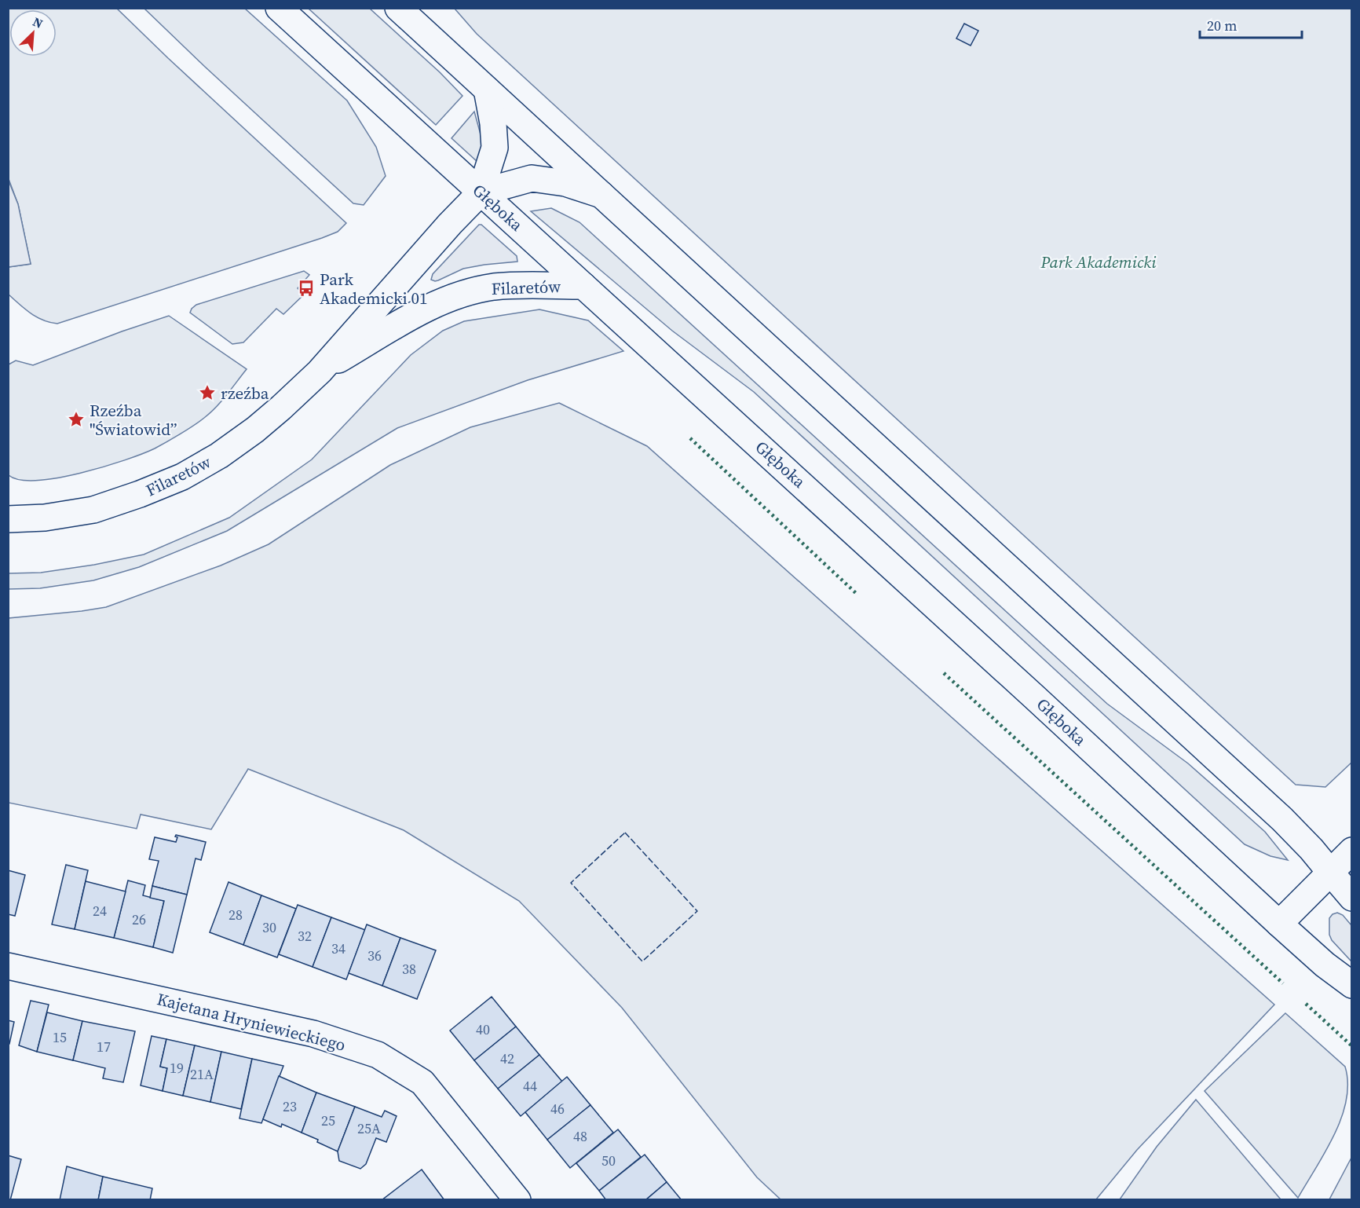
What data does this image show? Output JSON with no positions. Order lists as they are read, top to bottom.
{
  "streets": {
    "main road": ["Głęboka", "Filaretów", "Kajetana Hryniewieckiego"]
  },
  "crossings": [
    ["Głęboka", "Filaretów"]
  ],
  "parks": ["Park Akademicki"],
  "places": {
    "bus stop": ["Park Akademicki 01"],
    "place": ["rzeźba", "Rzeźba \"Światowid”"]
  },
  "house_numbers": [
    "24",
    "28",
    "26",
    "30",
    "32",
    "34",
    "36",
    "38",
    "40",
    "15",
    "17",
    "42",
    "19",
    "21A",
    "44",
    "23",
    "46",
    "25",
    "25A",
    "48",
    "50"
  ],
  "scale_bar": "20 m",
  "north": "top right"
}
